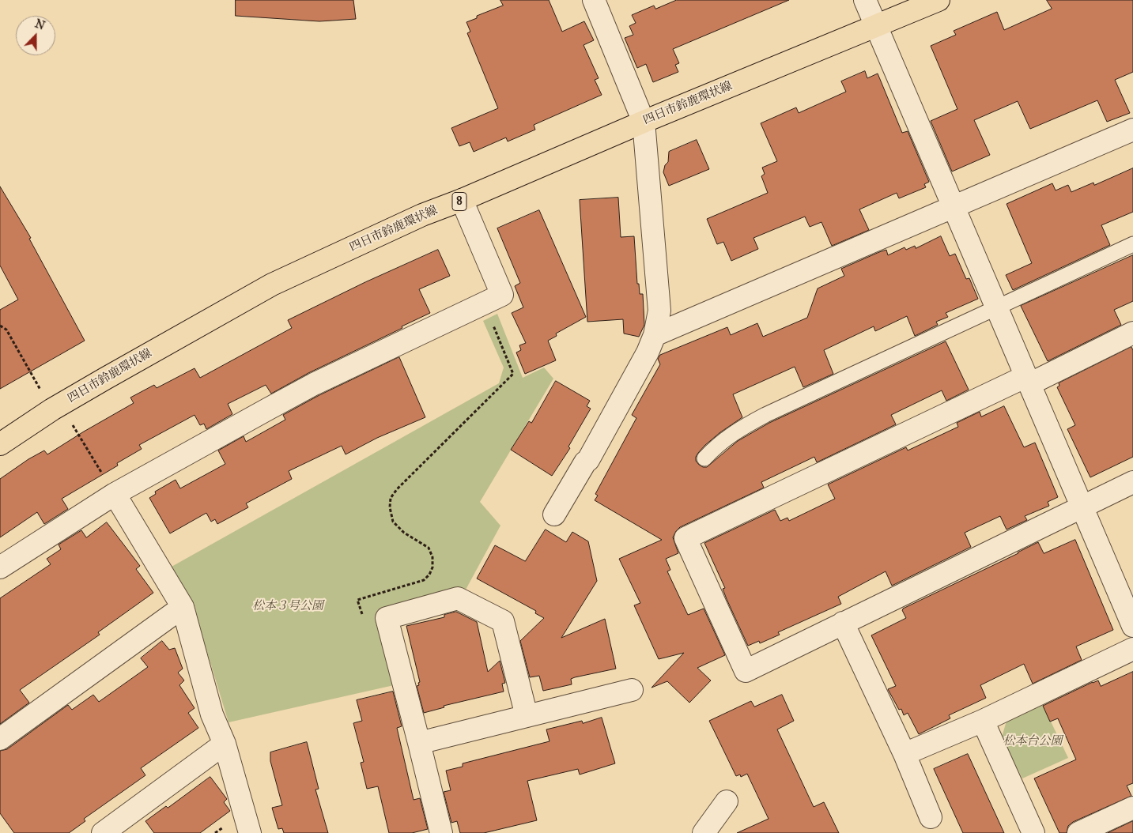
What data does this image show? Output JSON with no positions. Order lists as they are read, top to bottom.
{
  "streets": {
    "main road": ["四日市鈴鹿環状線", "8"]
  },
  "parks": ["松本３号公園", "松本台公園"],
  "north": "top"
}
